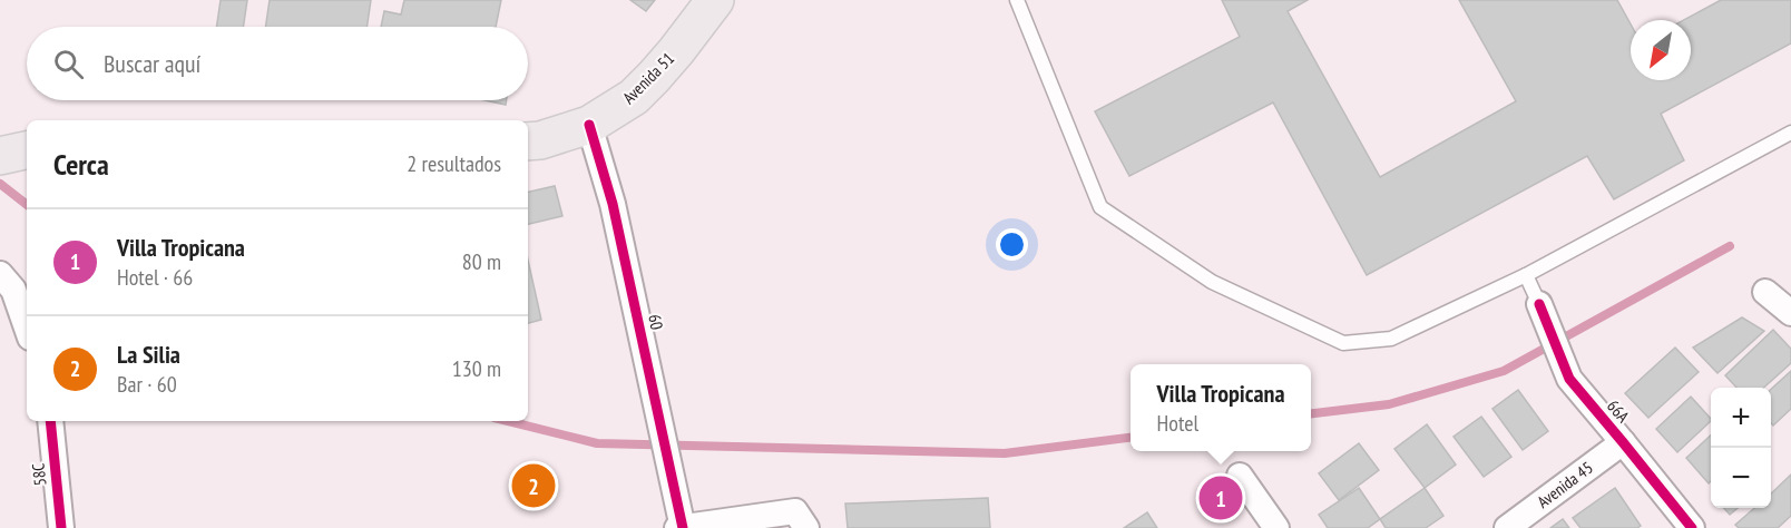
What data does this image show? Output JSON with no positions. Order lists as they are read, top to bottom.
{
  "streets": {
    "main road": ["Avenida 51"],
    "street": [
      "60",
      "66A",
      "58C",
      "Avenida 45"
    ]
  },
  "crossings": [
    ["Avenida 51", "60"],
    ["66A", "Avenida 45"]
  ],
  "north": "bottom left",
  "page": {
    "search": "Buscar aquí",
    "heading": ["Cerca", "2 resultados"],
    "list": [
      {
        "mark": "1",
        "name": "Villa Tropicana",
        "note": "Hotel · 66",
        "value": "80 m"
      },
      {
        "mark": "2",
        "name": "La Silia",
        "note": "Bar · 60",
        "value": "130 m"
      }
    ],
    "popup": ["Villa Tropicana", "Hotel"],
    "map_buttons": ["+", "−"],
    "pins": ["2", "1"]
  }
}
